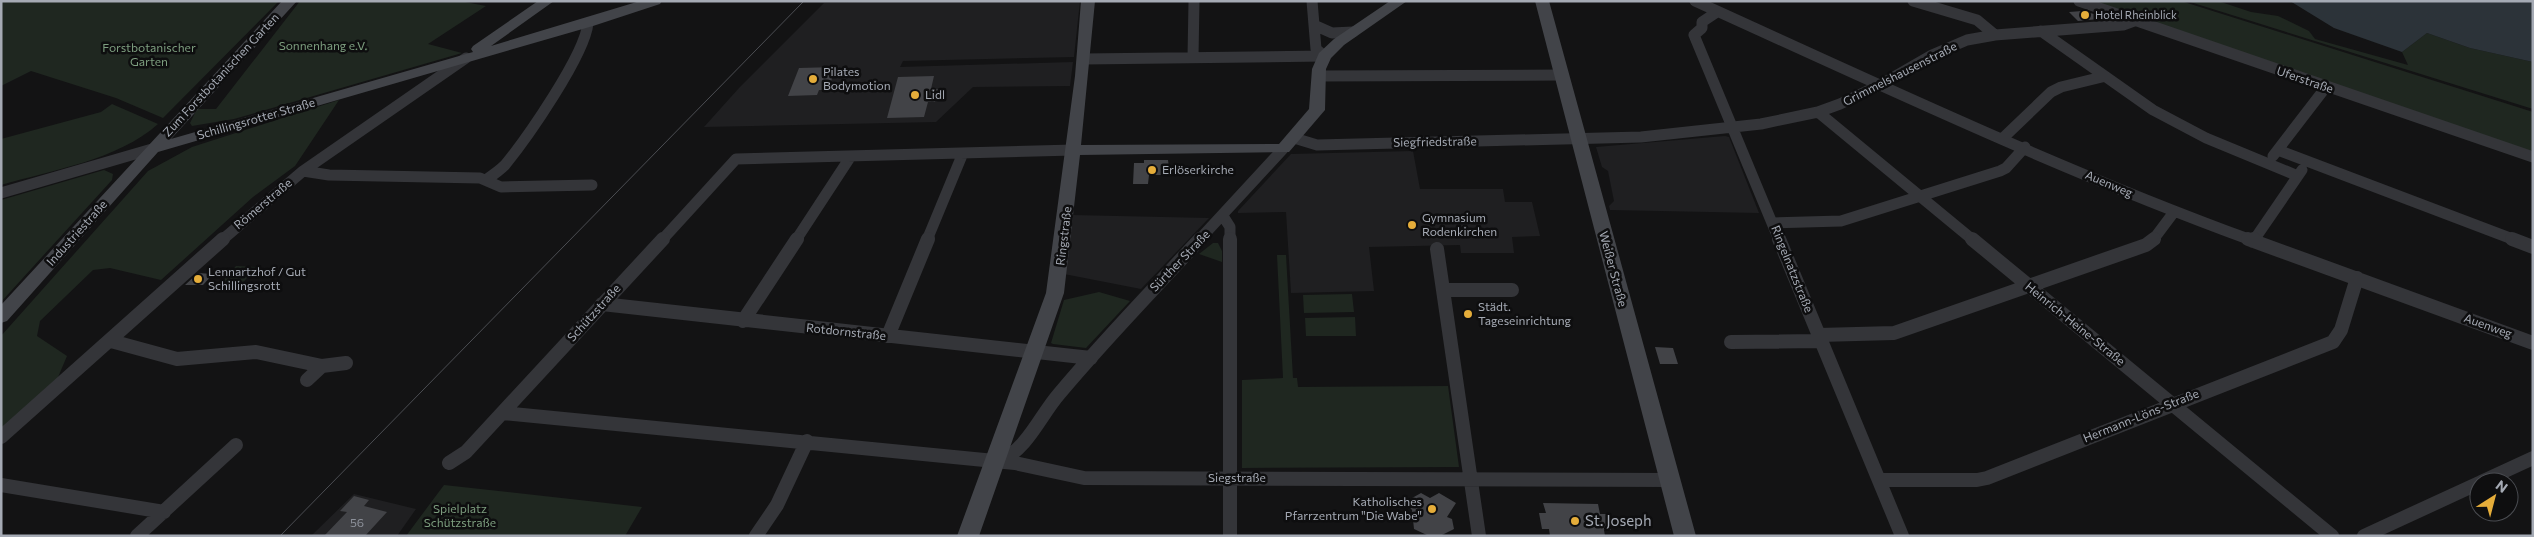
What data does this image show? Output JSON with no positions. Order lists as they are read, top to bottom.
{
  "streets": {
    "street": [
      "Grimmelshausenstraße",
      "Zum Forstbotanischen Garten",
      "Uferstraße",
      "Schillingsrotter Straße",
      "Siegfriedstraße",
      "Auenweg",
      "Römerstraße",
      "Industriestraße",
      "Ringstraße",
      "Sürther Straße",
      "Weißer Straße",
      "Ringelnatzstraße",
      "Schützstraße",
      "Heinrich-Heine-Straße",
      "Rotdornstraße",
      "Hermann-Löns-Straße",
      "Siegstraße"
    ]
  },
  "crossings": [
    ["Grimmelshausenstraße", "Uferstraße"],
    ["Grimmelshausenstraße", "Siegfriedstraße"],
    ["Grimmelshausenstraße", "Auenweg"],
    ["Grimmelshausenstraße", "Weißer Straße"],
    ["Grimmelshausenstraße", "Ringelnatzstraße"],
    ["Grimmelshausenstraße", "Heinrich-Heine-Straße"],
    ["Zum Forstbotanischen Garten", "Schillingsrotter Straße"],
    ["Zum Forstbotanischen Garten", "Industriestraße"],
    ["Schillingsrotter Straße", "Römerstraße"],
    ["Schillingsrotter Straße", "Industriestraße"],
    ["Siegfriedstraße", "Sürther Straße"],
    ["Siegfriedstraße", "Weißer Straße"],
    ["Auenweg", "Ringelnatzstraße"],
    ["Auenweg", "Hermann-Löns-Straße"],
    ["Ringstraße", "Sürther Straße"],
    ["Ringstraße", "Rotdornstraße"],
    ["Ringstraße", "Siegstraße"],
    ["Sürther Straße", "Rotdornstraße"],
    ["Sürther Straße", "Siegstraße"],
    ["Weißer Straße", "Siegstraße"],
    ["Ringelnatzstraße", "Hermann-Löns-Straße"],
    ["Schützstraße", "Rotdornstraße"],
    ["Schützstraße", "Siegstraße"],
    ["Heinrich-Heine-Straße", "Hermann-Löns-Straße"]
  ],
  "parks": ["Sonnenhang e.V.", "Forstbotanischer Garten", "Spielplatz Schützstraße"],
  "places": [
    "Hotel Rheinblick",
    "Pilates Bodymotion",
    "Lidl",
    "Erlöserkirche",
    "Gymnasium Rodenkirchen",
    "Lennartzhof / Gut Schillingsrott",
    "Städt. Tageseinrichtung",
    "Katholisches Pfarrzentrum \"Die Wabe\"",
    "St. Joseph"
  ],
  "house_numbers": ["56"],
  "north": "top right"
}
